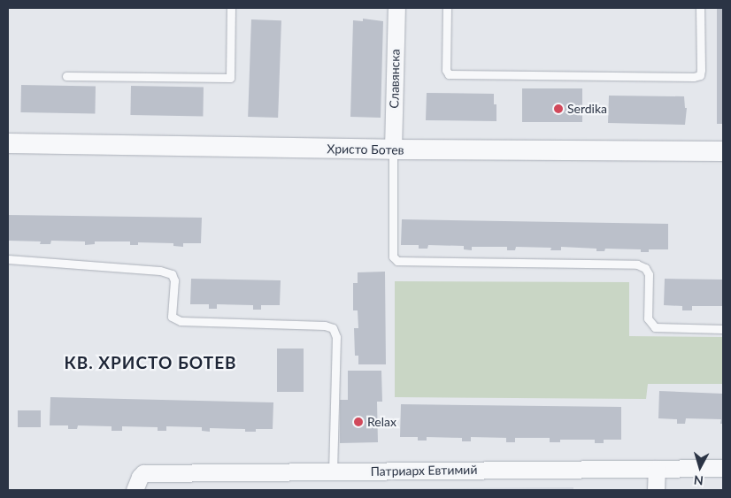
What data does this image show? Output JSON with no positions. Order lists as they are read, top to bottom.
{
  "streets": {
    "street": ["Славянска", "Христо Ботев", "Патриарх Евтимий"]
  },
  "crossings": [
    ["Славянска", "Христо Ботев"]
  ],
  "districts": ["КВ. ХРИСТО БОТЕВ"],
  "places": ["Serdika", "Relax"],
  "north": "bottom"
}
